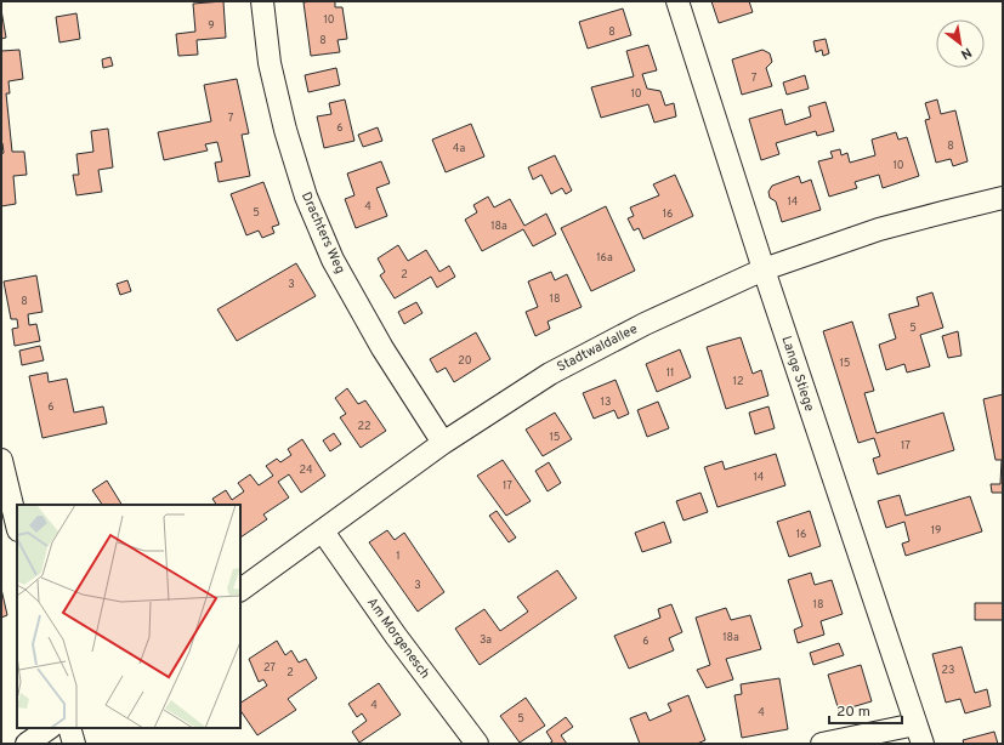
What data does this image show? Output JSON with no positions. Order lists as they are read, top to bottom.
{
  "streets": {
    "street": [
      "Drachters Weg",
      "Stadtwaldallee",
      "Lange Stiege",
      "Am Morgenesch"
    ]
  },
  "crossings": [
    ["Drachters Weg", "Stadtwaldallee"],
    ["Stadtwaldallee", "Lange Stiege"],
    ["Stadtwaldallee", "Am Morgenesch"]
  ],
  "house_numbers": [
    "10",
    "9",
    "8",
    "8",
    "7",
    "10",
    "7",
    "6",
    "8",
    "4a",
    "10",
    "14",
    "4",
    "5",
    "16",
    "18a",
    "16a",
    "2",
    "3",
    "18",
    "8",
    "5",
    "20",
    "15",
    "11",
    "12",
    "13",
    "6",
    "22",
    "15",
    "17",
    "24",
    "14",
    "17",
    "19",
    "16",
    "1",
    "3",
    "18",
    "18a",
    "3a",
    "6",
    "27",
    "23",
    "2",
    "4",
    "4",
    "5"
  ],
  "scale_bar": "20 m",
  "north": "bottom right"
}
